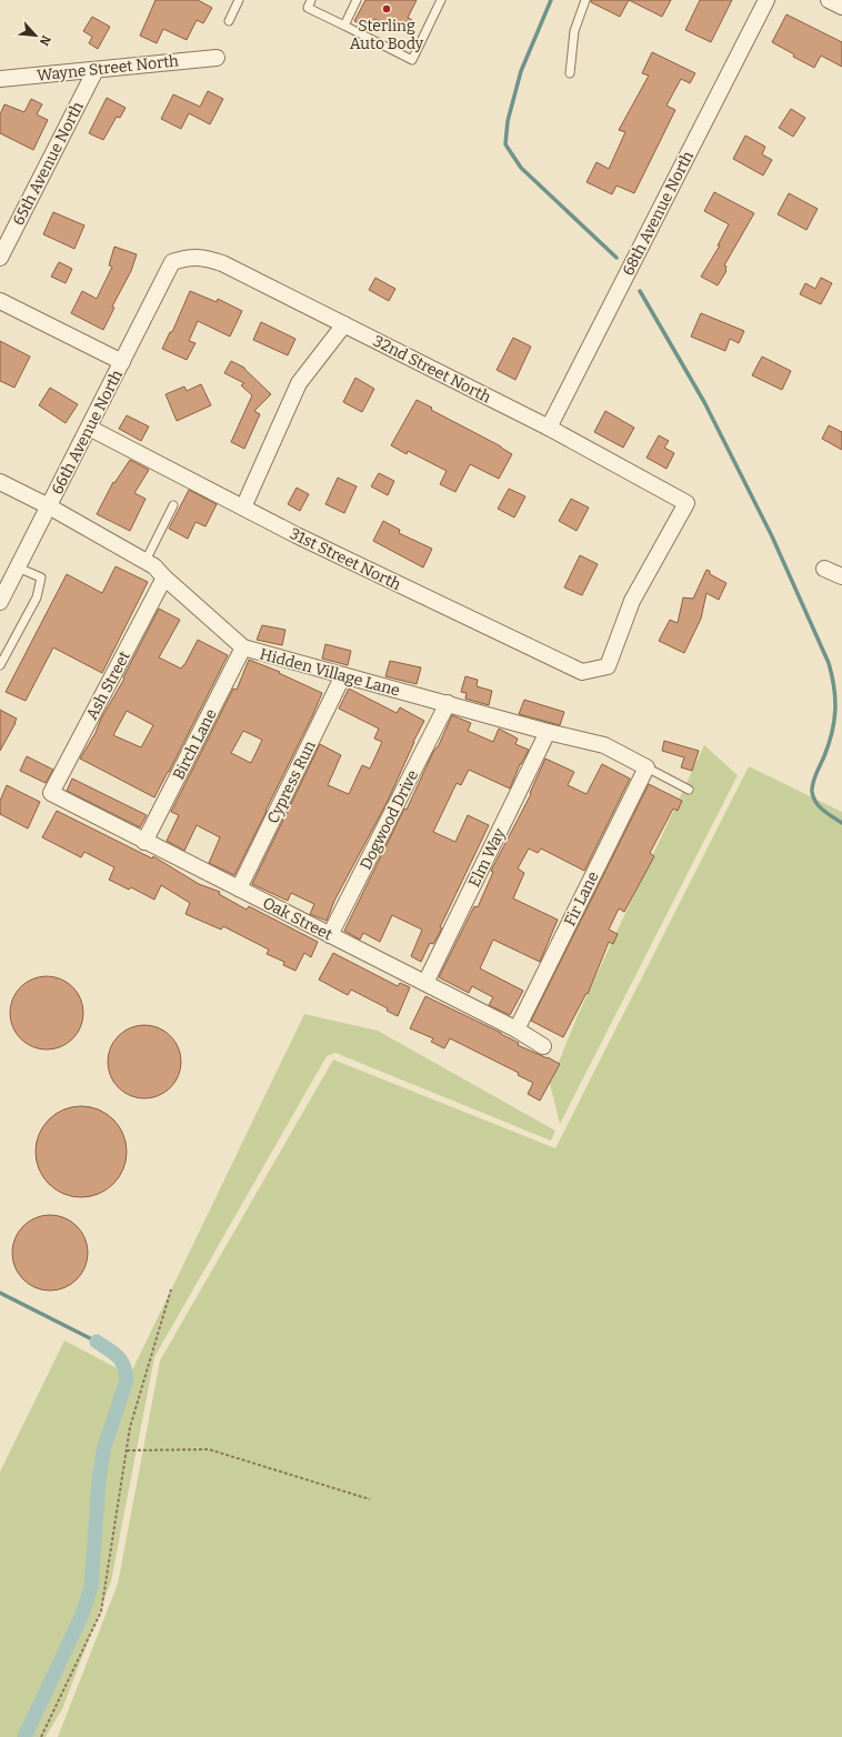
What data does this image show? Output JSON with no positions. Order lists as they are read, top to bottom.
{
  "streets": {
    "street": [
      "Wayne Street North",
      "65th Avenue North",
      "68th Avenue North",
      "32nd Street North",
      "66th Avenue North",
      "31st Street North",
      "Hidden Village Lane",
      "Ash Street",
      "Birch Lane",
      "Cypress Run",
      "Dogwood Drive",
      "Elm Way",
      "Fir Lane",
      "Oak Street"
    ]
  },
  "crossings": [
    ["Wayne Street North", "65th Avenue North"],
    ["68th Avenue North", "32nd Street North"],
    ["32nd Street North", "66th Avenue North"],
    ["32nd Street North", "31st Street North"],
    ["66th Avenue North", "31st Street North"],
    ["66th Avenue North", "Hidden Village Lane"],
    ["Hidden Village Lane", "Ash Street"],
    ["Hidden Village Lane", "Birch Lane"],
    ["Hidden Village Lane", "Cypress Run"],
    ["Hidden Village Lane", "Dogwood Drive"],
    ["Hidden Village Lane", "Elm Way"],
    ["Hidden Village Lane", "Fir Lane"],
    ["Ash Street", "Oak Street"],
    ["Birch Lane", "Oak Street"],
    ["Cypress Run", "Oak Street"],
    ["Dogwood Drive", "Oak Street"],
    ["Elm Way", "Oak Street"],
    ["Fir Lane", "Oak Street"]
  ],
  "places": ["Sterling Auto Body"],
  "north": "bottom right"
}
